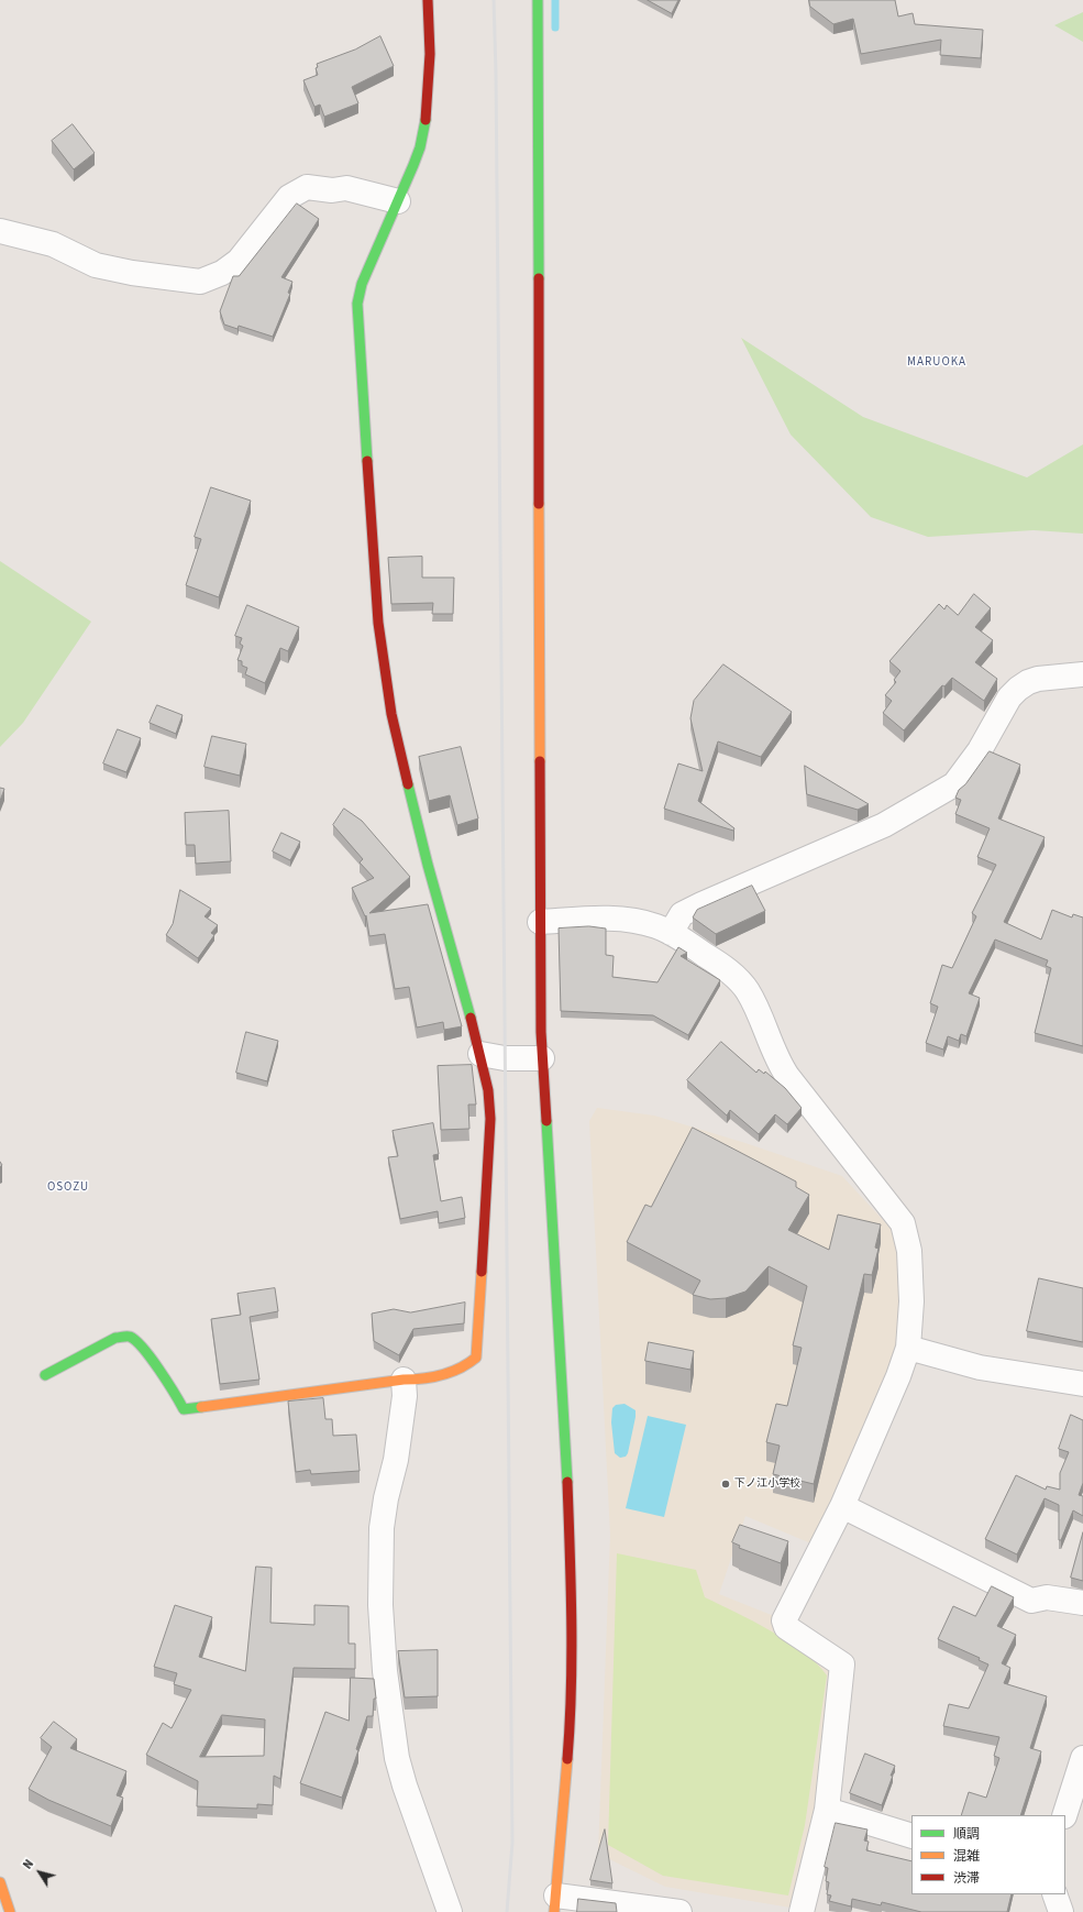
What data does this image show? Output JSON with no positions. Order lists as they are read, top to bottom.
{
  "districts": ["MARUOKA", "OSOZU"],
  "places": ["下ノ江小学校"],
  "legend": ["順調", "混雑", "渋滞"],
  "north": "top left"
}
